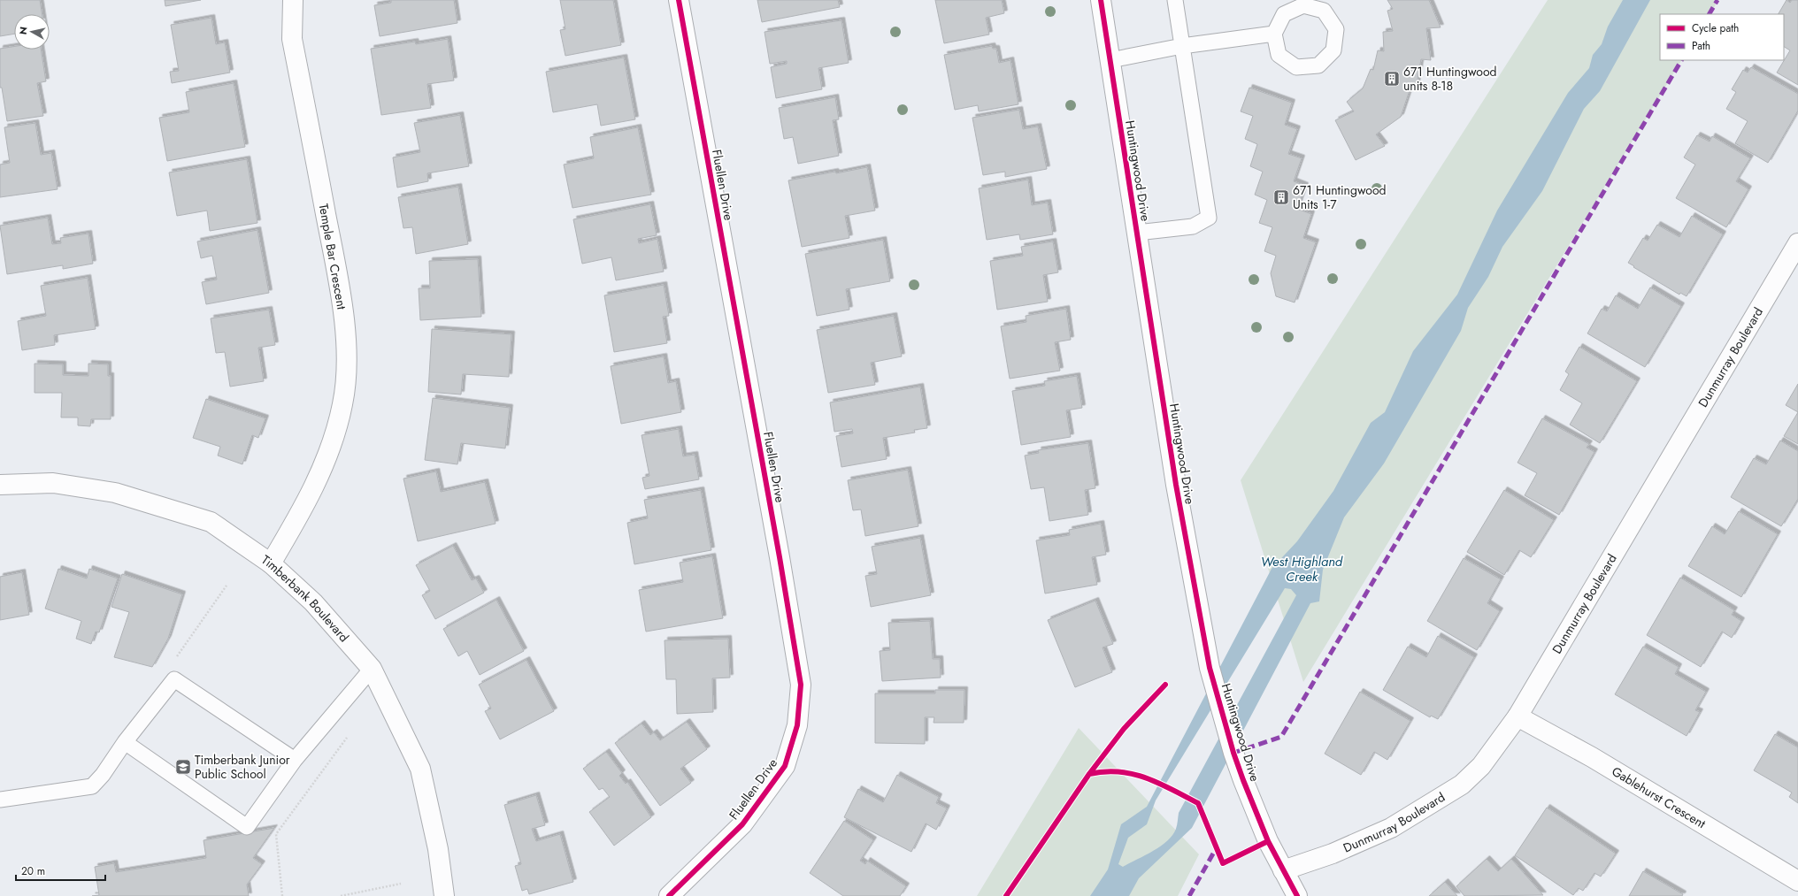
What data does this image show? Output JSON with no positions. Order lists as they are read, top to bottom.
{
  "streets": {
    "street": [
      "Huntingwood Drive",
      "Fluellen Drive",
      "Temple Bar Crescent",
      "Dunmurray Boulevard",
      "Timberbank Boulevard",
      "Gablehurst Crescent"
    ]
  },
  "crossings": [
    ["Huntingwood Drive", "Dunmurray Boulevard"],
    ["Temple Bar Crescent", "Timberbank Boulevard"],
    ["Dunmurray Boulevard", "Gablehurst Crescent"]
  ],
  "water": ["West Highland Creek"],
  "places": {
    "building": ["671 Huntingwood units 8-18", "671 Huntingwood Units 1-7"],
    "school or university": ["Timberbank Junior Public School"]
  },
  "legend": ["Cycle path", "Path"],
  "scale_bar": "20 m",
  "north": "left"
}
